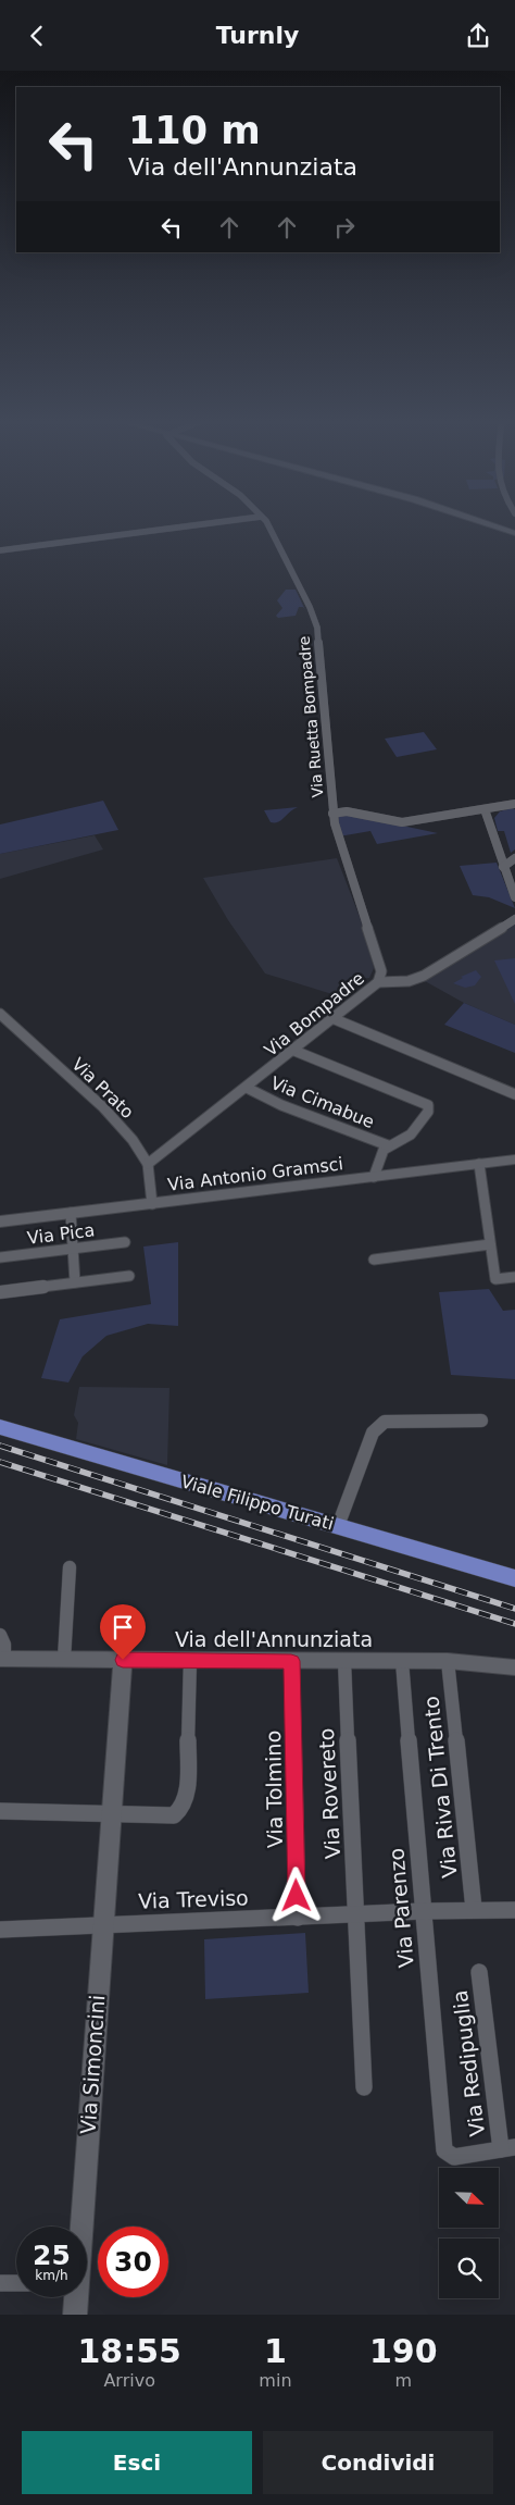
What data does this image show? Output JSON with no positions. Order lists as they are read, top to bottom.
{
  "streets": {
    "main road": ["Viale Filippo Turati"],
    "street": [
      "Via Ruetta Bompadre",
      "Via Bompadre",
      "Via Prato",
      "Via Cimabue",
      "Via Antonio Gramsci",
      "Via Pica",
      "Via dell'Annunziata",
      "Via Riva Di Trento",
      "Via Tolmino",
      "Via Rovereto",
      "Via Treviso",
      "Via Parenzo",
      "Via Redipuglia",
      "Via Simoncini"
    ]
  },
  "crossings": [
    ["Via Ruetta Bompadre", "Via Bompadre"],
    ["Via Bompadre", "Via Prato"],
    ["Via Bompadre", "Via Cimabue"],
    ["Via Prato", "Via Antonio Gramsci"],
    ["Via dell'Annunziata", "Via Riva Di Trento"],
    ["Via dell'Annunziata", "Via Tolmino"],
    ["Via dell'Annunziata", "Via Rovereto"],
    ["Via dell'Annunziata", "Via Parenzo"],
    ["Via dell'Annunziata", "Via Simoncini"],
    ["Via Riva Di Trento", "Via Treviso"],
    ["Via Tolmino", "Via Treviso"],
    ["Via Rovereto", "Via Treviso"],
    ["Via Treviso", "Via Parenzo"],
    ["Via Treviso", "Via Simoncini"],
    ["Via Parenzo", "Via Redipuglia"]
  ],
  "north": "bottom right",
  "page": {
    "header": "Turnly",
    "turn": ["110 m", "Via dell'Annunziata"],
    "speed": "25 km/h",
    "limit": "30",
    "eta": [
      "18:55",
      "Arrivo",
      "1",
      "min",
      "190",
      "m"
    ],
    "buttons": ["Esci", "Condividi"]
  }
}
